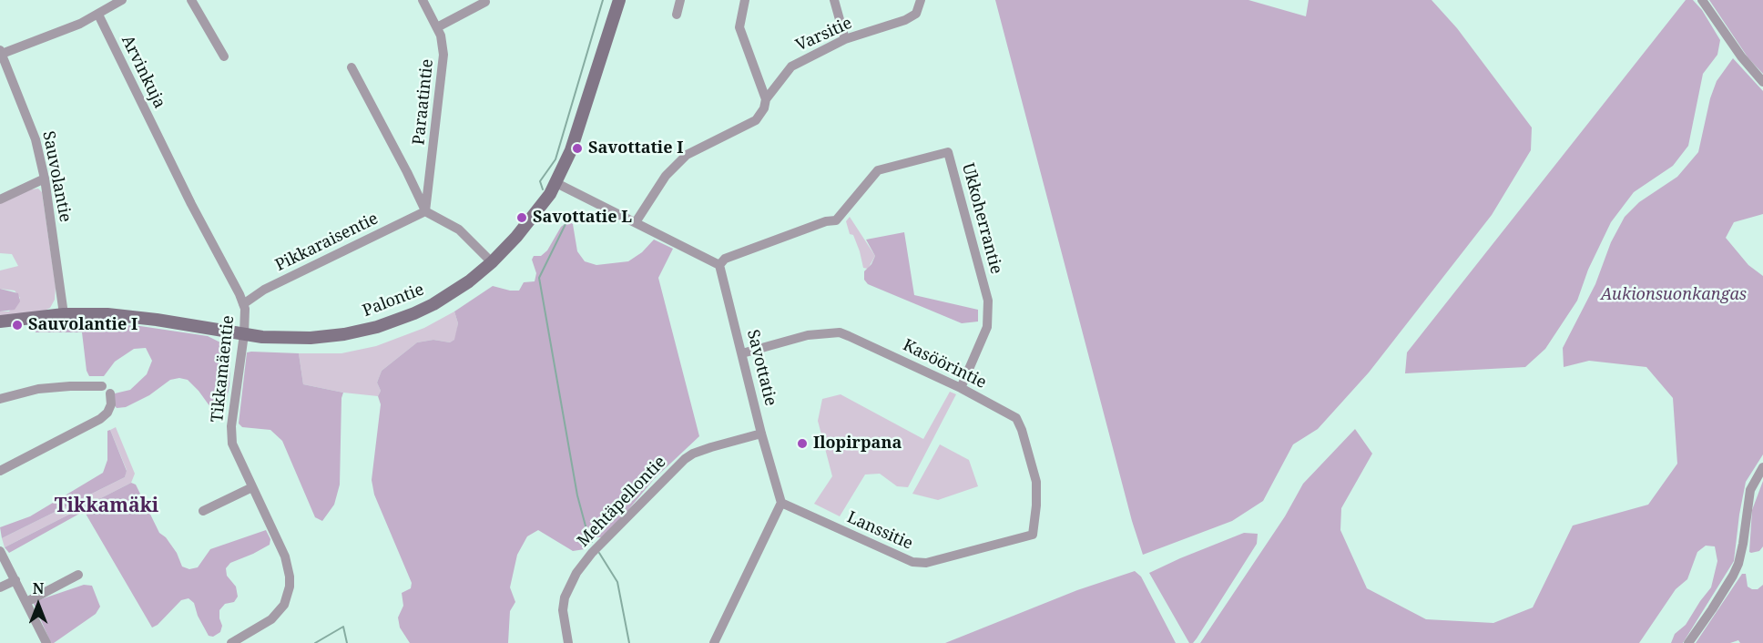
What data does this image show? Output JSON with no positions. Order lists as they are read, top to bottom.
{
  "streets": {
    "street": [
      "Varsitie",
      "Arvinkuja",
      "Paraatintie",
      "Sauvolantie",
      "Ukkoherrantie",
      "Pikkaraisentie",
      "Palontie",
      "Kasöörintie",
      "Savottatie",
      "Tikkamäentie",
      "Mehtäpellontie",
      "Lanssitie"
    ]
  },
  "crossings": [
    ["Arvinkuja", "Tikkamäentie"],
    ["Paraatintie", "Pikkaraisentie"],
    ["Sauvolantie", "Palontie"],
    ["Ukkoherrantie", "Kasöörintie"],
    ["Ukkoherrantie", "Savottatie"],
    ["Pikkaraisentie", "Tikkamäentie"],
    ["Palontie", "Tikkamäentie"],
    ["Kasöörintie", "Savottatie"],
    ["Kasöörintie", "Lanssitie"],
    ["Savottatie", "Mehtäpellontie"],
    ["Savottatie", "Lanssitie"]
  ],
  "districts": ["Tikkamäki"],
  "parks": ["Aukionsuonkangas"],
  "places": [
    "Savottatie I",
    "Savottatie L",
    "Sauvolantie I",
    "Ilopirpana"
  ],
  "north": "top"
}
